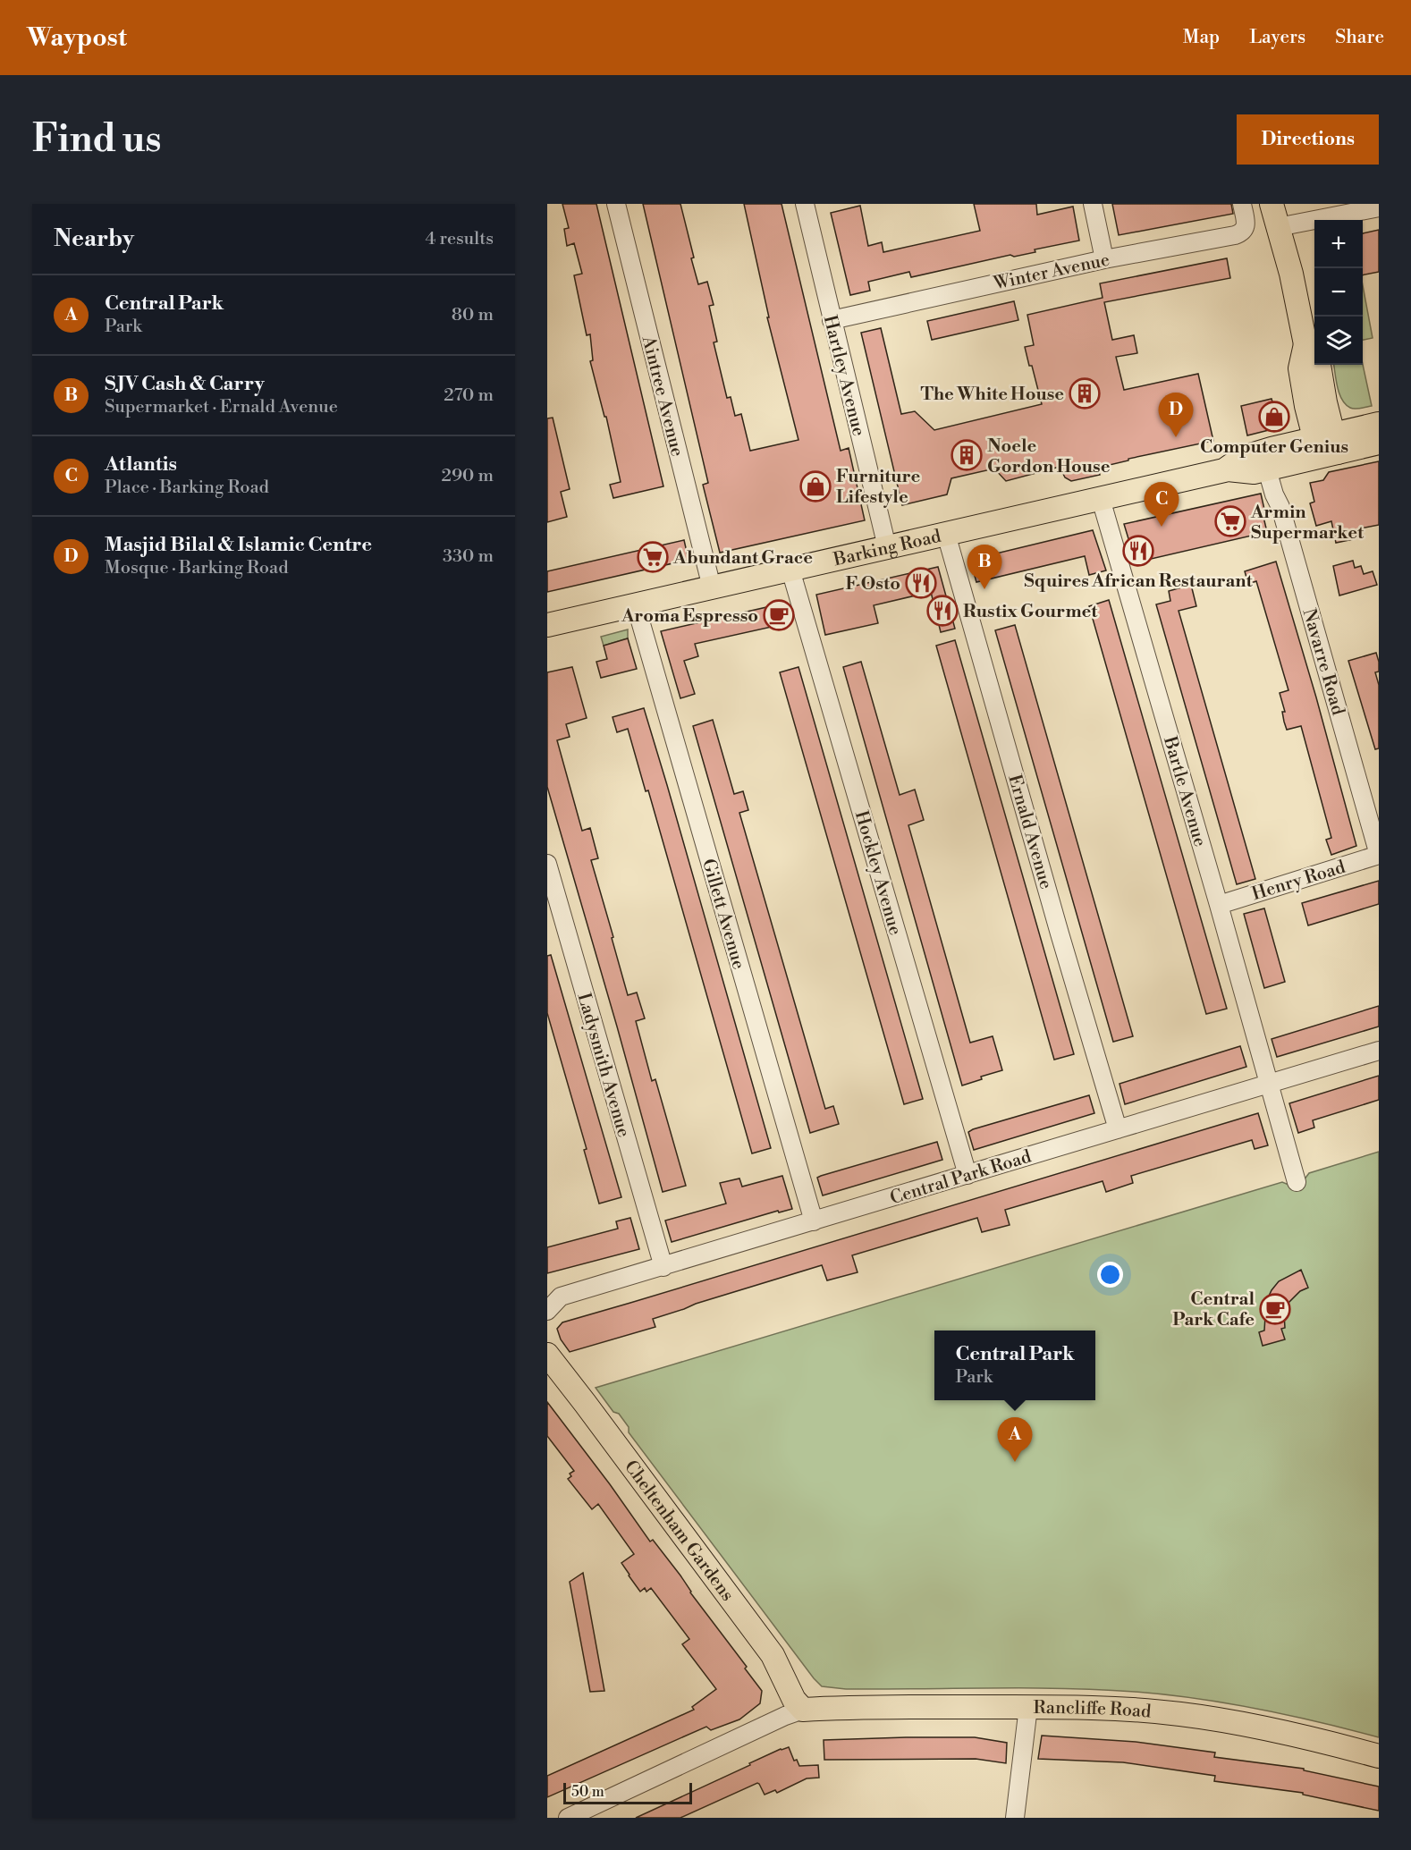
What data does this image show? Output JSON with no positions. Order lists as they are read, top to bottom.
{
  "streets": {
    "main road": ["Barking Road", "Cheltenham Gardens", "Rancliffe Road"],
    "street": [
      "Winter Avenue",
      "Hartley Avenue",
      "Aintree Avenue",
      "Navarre Road",
      "Bartle Avenue",
      "Ernald Avenue",
      "Hockley Avenue",
      "Henry Road",
      "Gillett Avenue",
      "Ladysmith Avenue",
      "Central Park Road"
    ]
  },
  "crossings": [
    ["Winter Avenue", "Hartley Avenue"],
    ["Hartley Avenue", "Barking Road"],
    ["Aintree Avenue", "Barking Road"],
    ["Barking Road", "Navarre Road"],
    ["Barking Road", "Bartle Avenue"],
    ["Barking Road", "Ernald Avenue"],
    ["Barking Road", "Hockley Avenue"],
    ["Barking Road", "Gillett Avenue"],
    ["Navarre Road", "Henry Road"],
    ["Bartle Avenue", "Henry Road"],
    ["Bartle Avenue", "Central Park Road"],
    ["Ernald Avenue", "Central Park Road"],
    ["Hockley Avenue", "Central Park Road"],
    ["Gillett Avenue", "Central Park Road"],
    ["Ladysmith Avenue", "Central Park Road"],
    ["Cheltenham Gardens", "Rancliffe Road"]
  ],
  "places": {
    "building": ["The White House", "Noele Gordon House"],
    "shop": ["Computer Genius", "Furniture Lifestyle"],
    "supermarket": ["Armin Supermarket", "Abundant Grace"],
    "restaurant": ["Squires African Restaurant", "F Osto", "Rustix Gourmet"],
    "cafe": ["Aroma Espresso", "Central Park Cafe"]
  },
  "scale_bar": "50 m",
  "page": {
    "header": "Waypost",
    "nav": ["Map", "Layers", "Share"],
    "buttons": "Directions",
    "title": "Find us",
    "heading": ["Nearby", "4 results"],
    "map_buttons": ["+", "−"],
    "list": [
      {
        "mark": "A",
        "name": "Central Park",
        "note": "Park",
        "value": "80 m"
      },
      {
        "mark": "B",
        "name": "SJV Cash & Carry",
        "note": "Supermarket · Ernald Avenue",
        "value": "270 m"
      },
      {
        "mark": "C",
        "name": "Atlantis",
        "note": "Place · Barking Road",
        "value": "290 m"
      },
      {
        "mark": "D",
        "name": "Masjid Bilal & Islamic Centre",
        "note": "Mosque · Barking Road",
        "value": "330 m"
      }
    ],
    "pins": [
      "D",
      "C",
      "B",
      "A"
    ],
    "popup": ["Central Park", "Park"],
    "scale": "50 m"
  }
}
